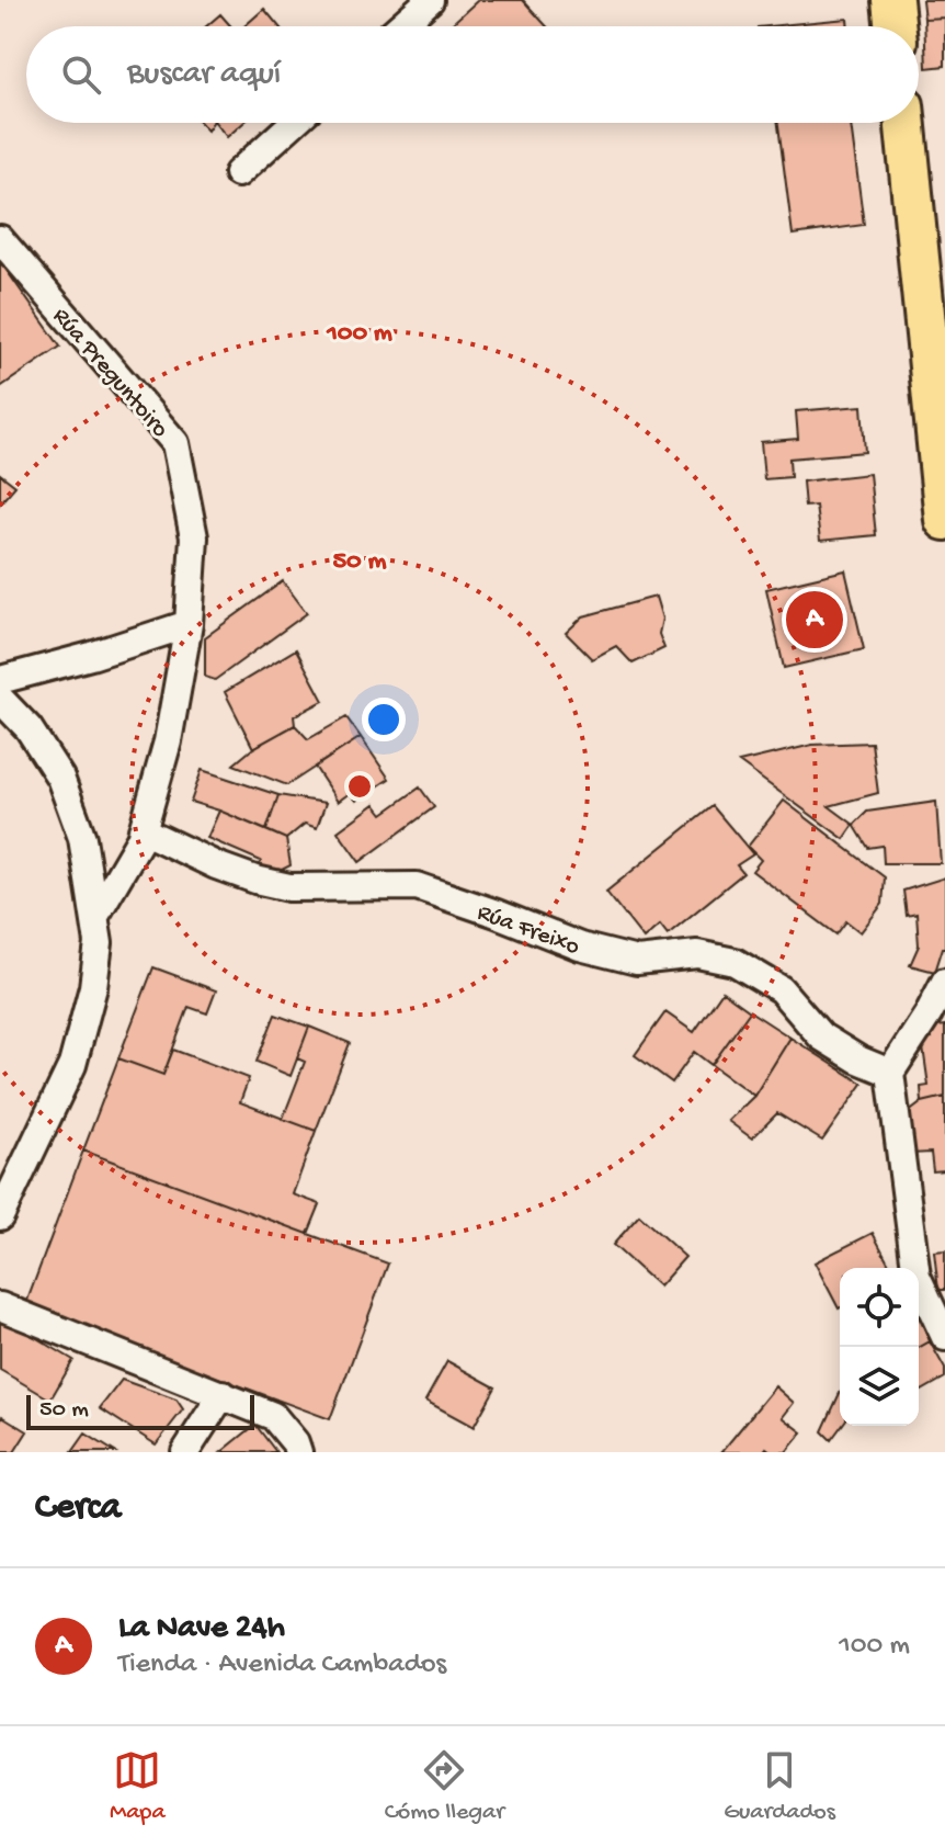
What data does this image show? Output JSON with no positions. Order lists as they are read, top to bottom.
{
  "streets": {
    "street": ["Rúa Preguntoiro", "Rúa Freixo"]
  },
  "crossings": [
    ["Rúa Preguntoiro", "Rúa Freixo"]
  ],
  "scale_bar": "50 m",
  "page": {
    "search": "Buscar aquí",
    "pins": "A",
    "scale": "50 m",
    "heading": "Cerca",
    "list": [
      {
        "mark": "A",
        "name": "La Nave 24h",
        "note": "Tienda · Avenida Cambados",
        "value": "100 m"
      }
    ],
    "nav": ["Mapa", "Cómo llegar", "Guardados"]
  },
  "rings": ["100 m", "50 m"]
}
